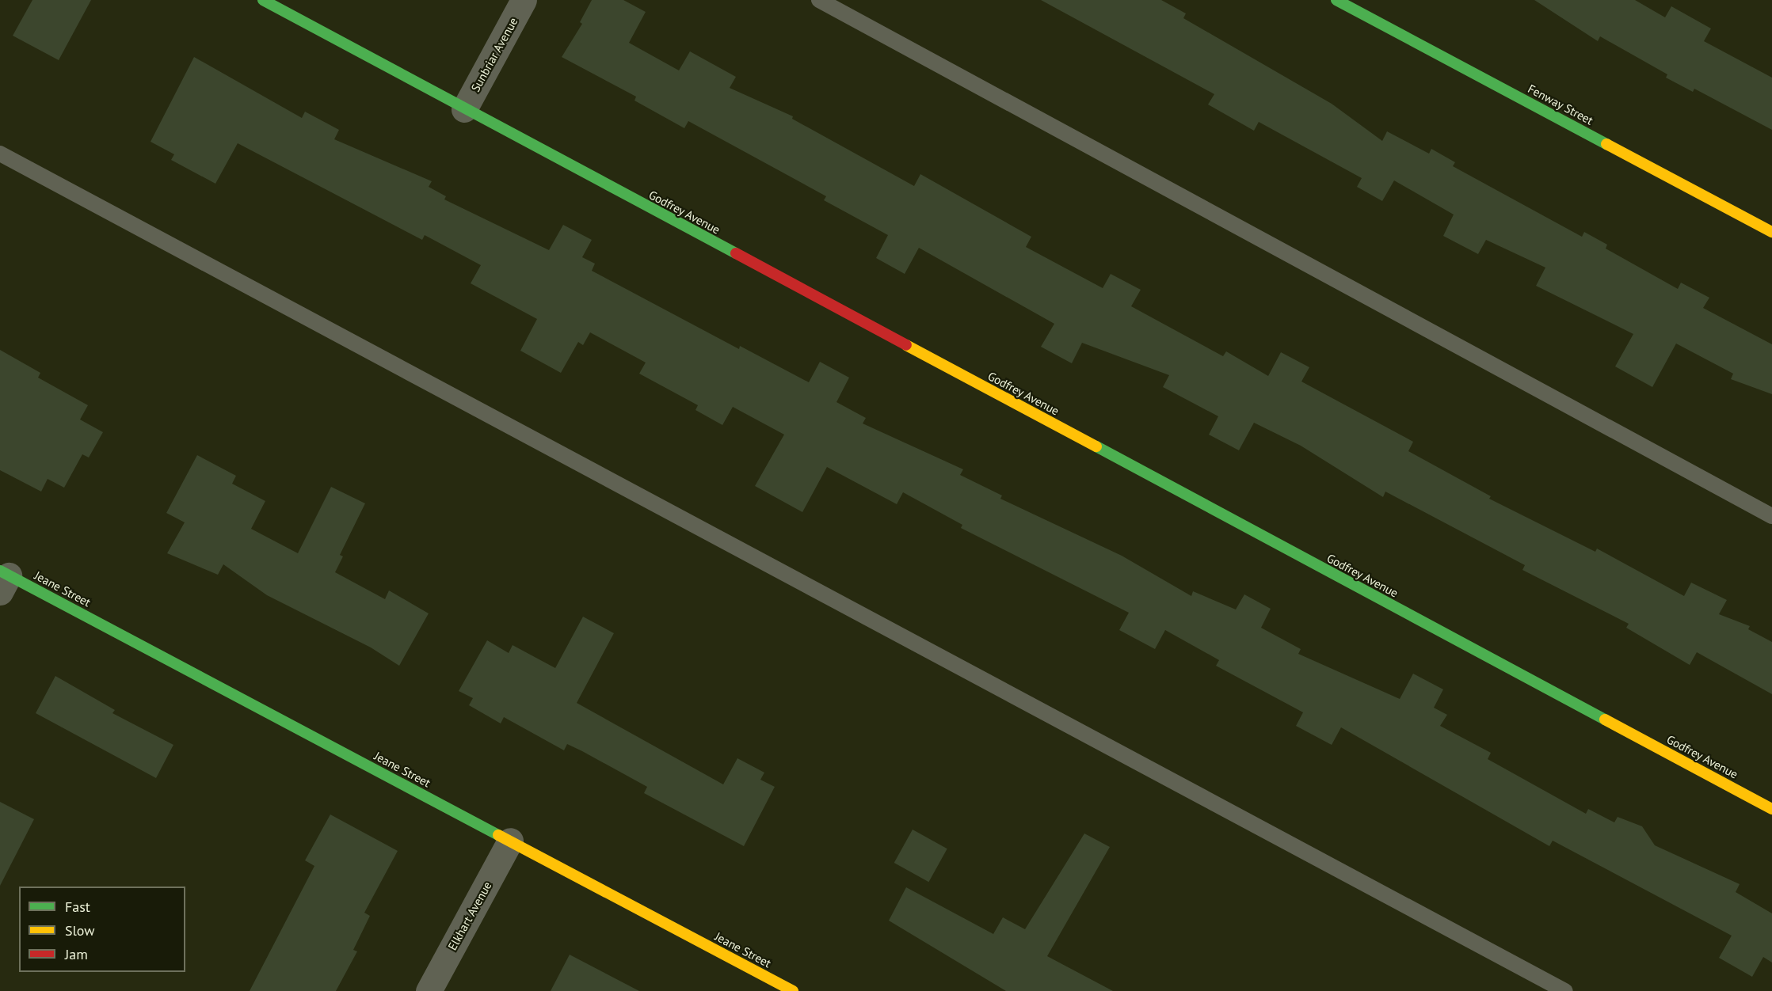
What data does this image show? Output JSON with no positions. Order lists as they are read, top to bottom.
{
  "streets": {
    "street": [
      "Sunbriar Avenue",
      "Fenway Street",
      "Godfrey Avenue",
      "Jeane Street",
      "Elkhart Avenue"
    ]
  },
  "crossings": [
    ["Sunbriar Avenue", "Godfrey Avenue"],
    ["Jeane Street", "Elkhart Avenue"]
  ],
  "legend": ["Fast", "Slow", "Jam"]
}
